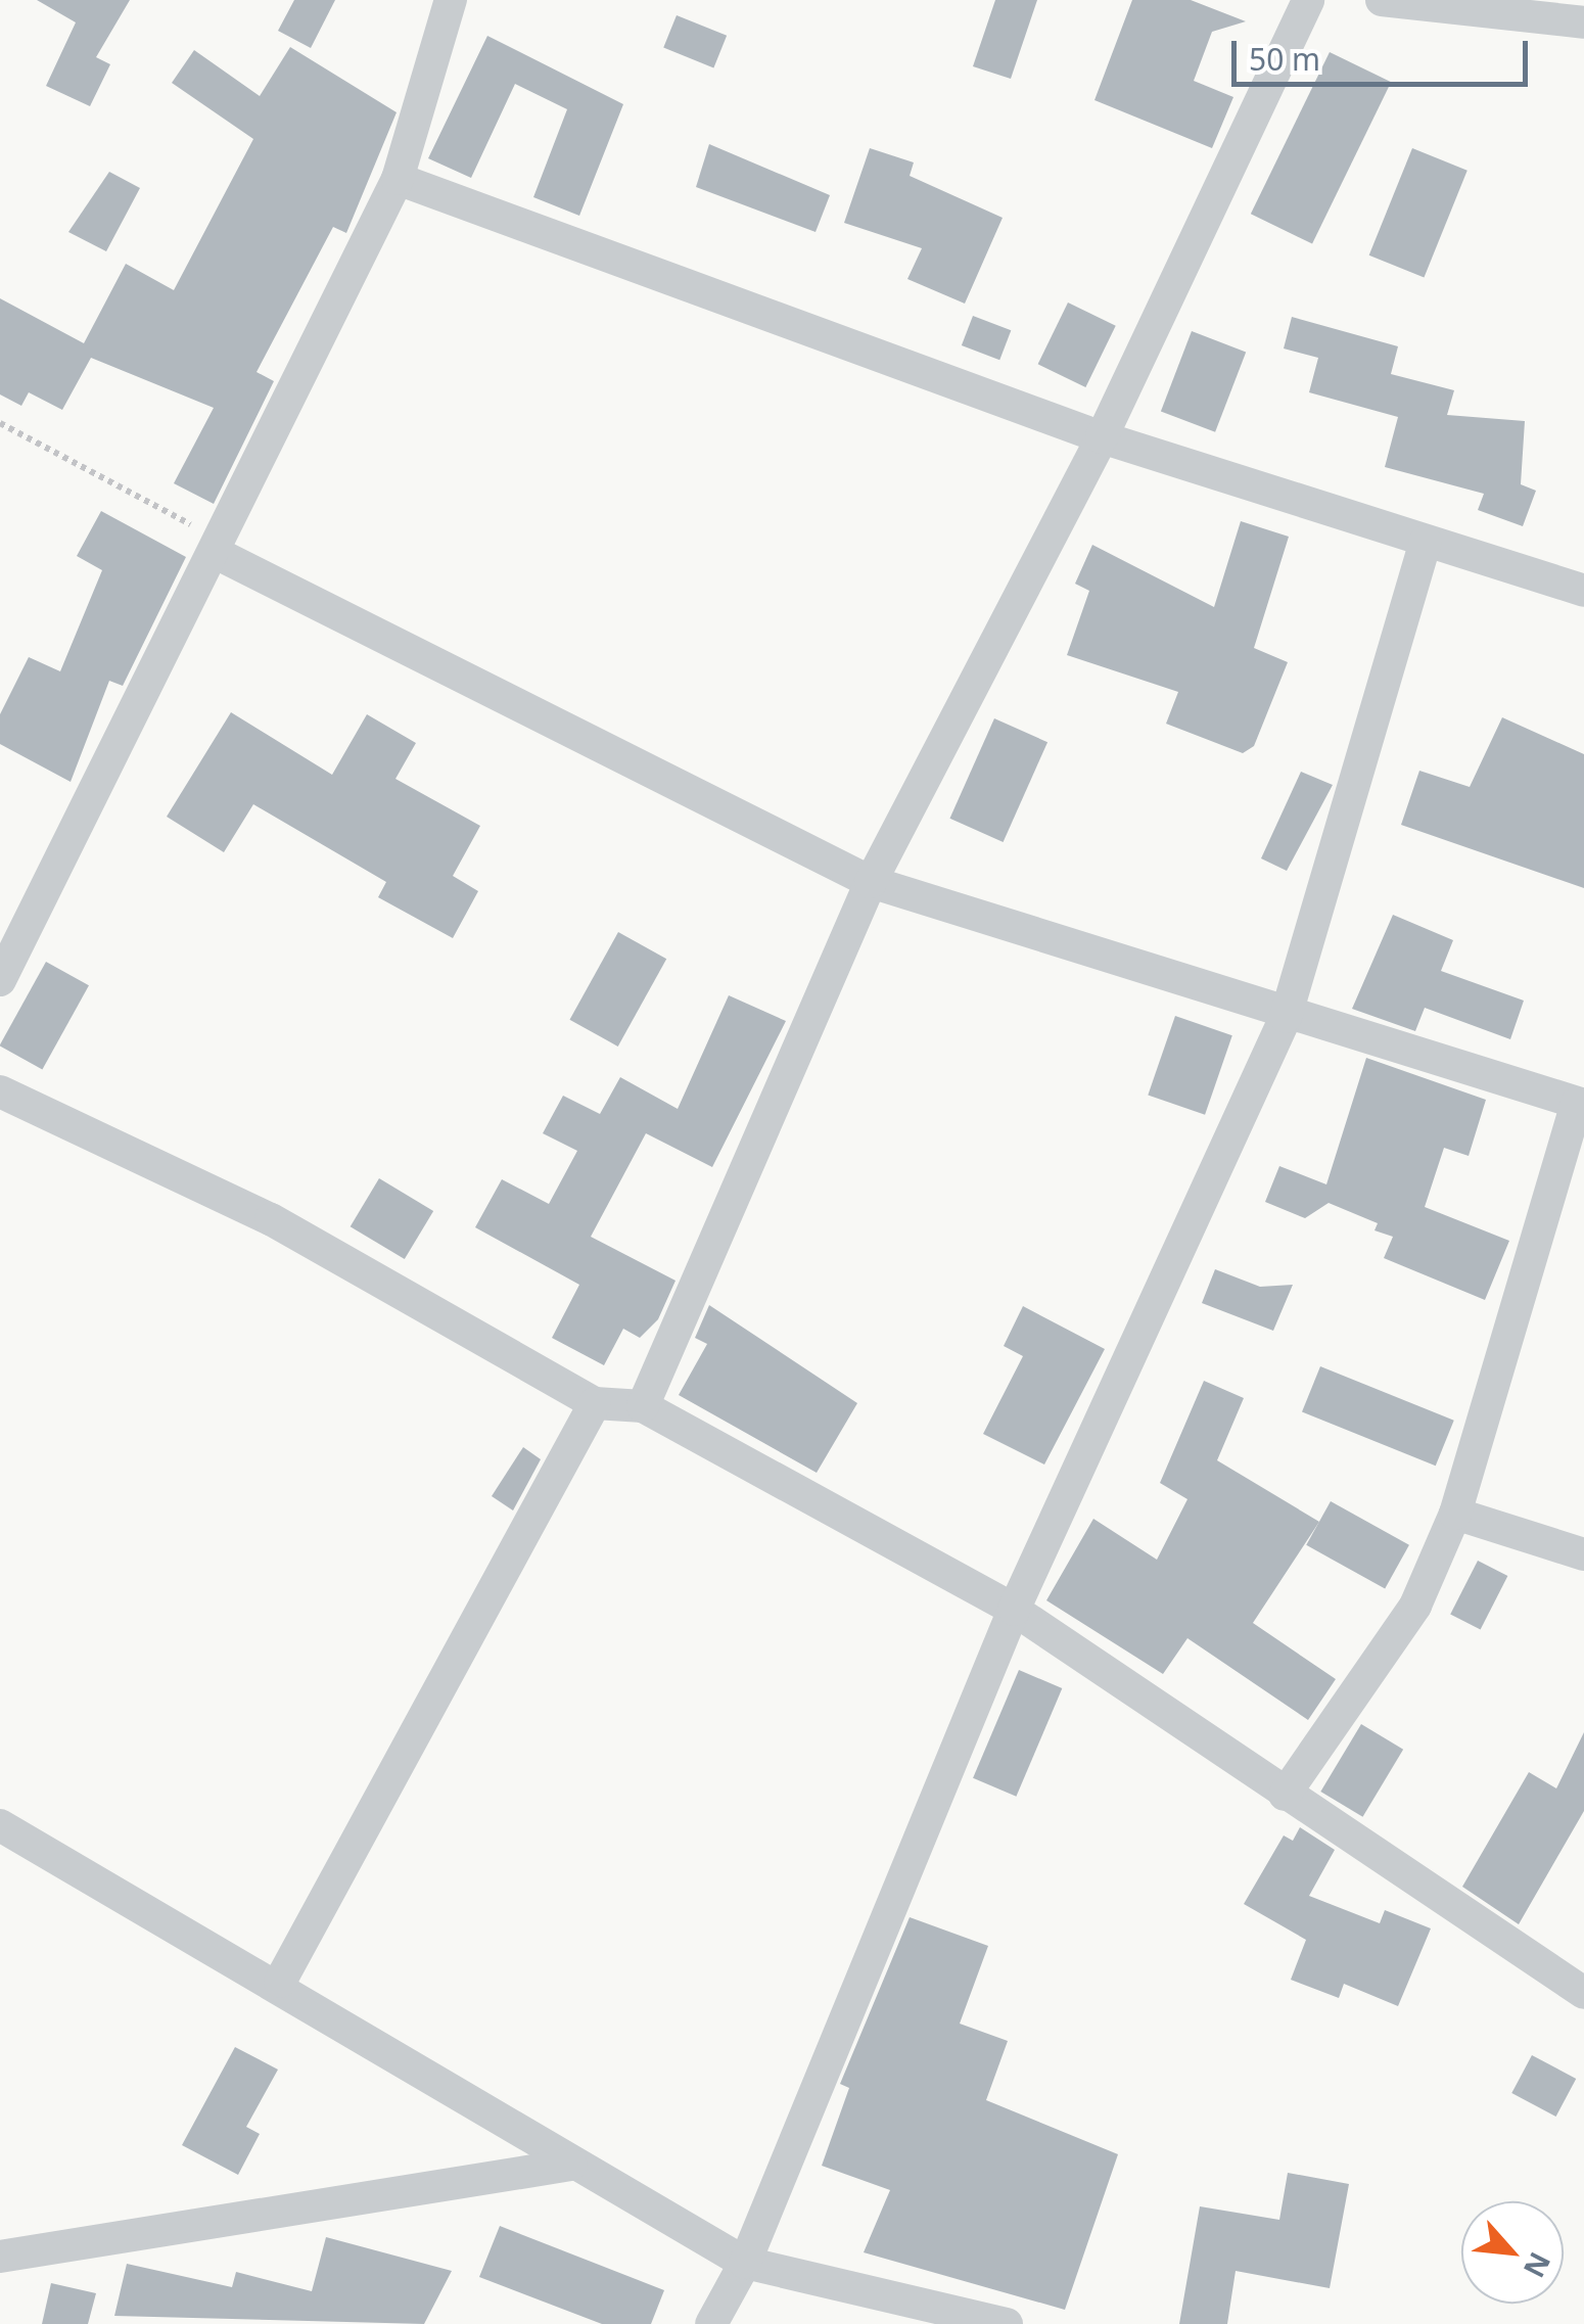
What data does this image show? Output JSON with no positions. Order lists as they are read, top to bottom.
{
  "scale_bar": "50 m",
  "north": "bottom right"
}
